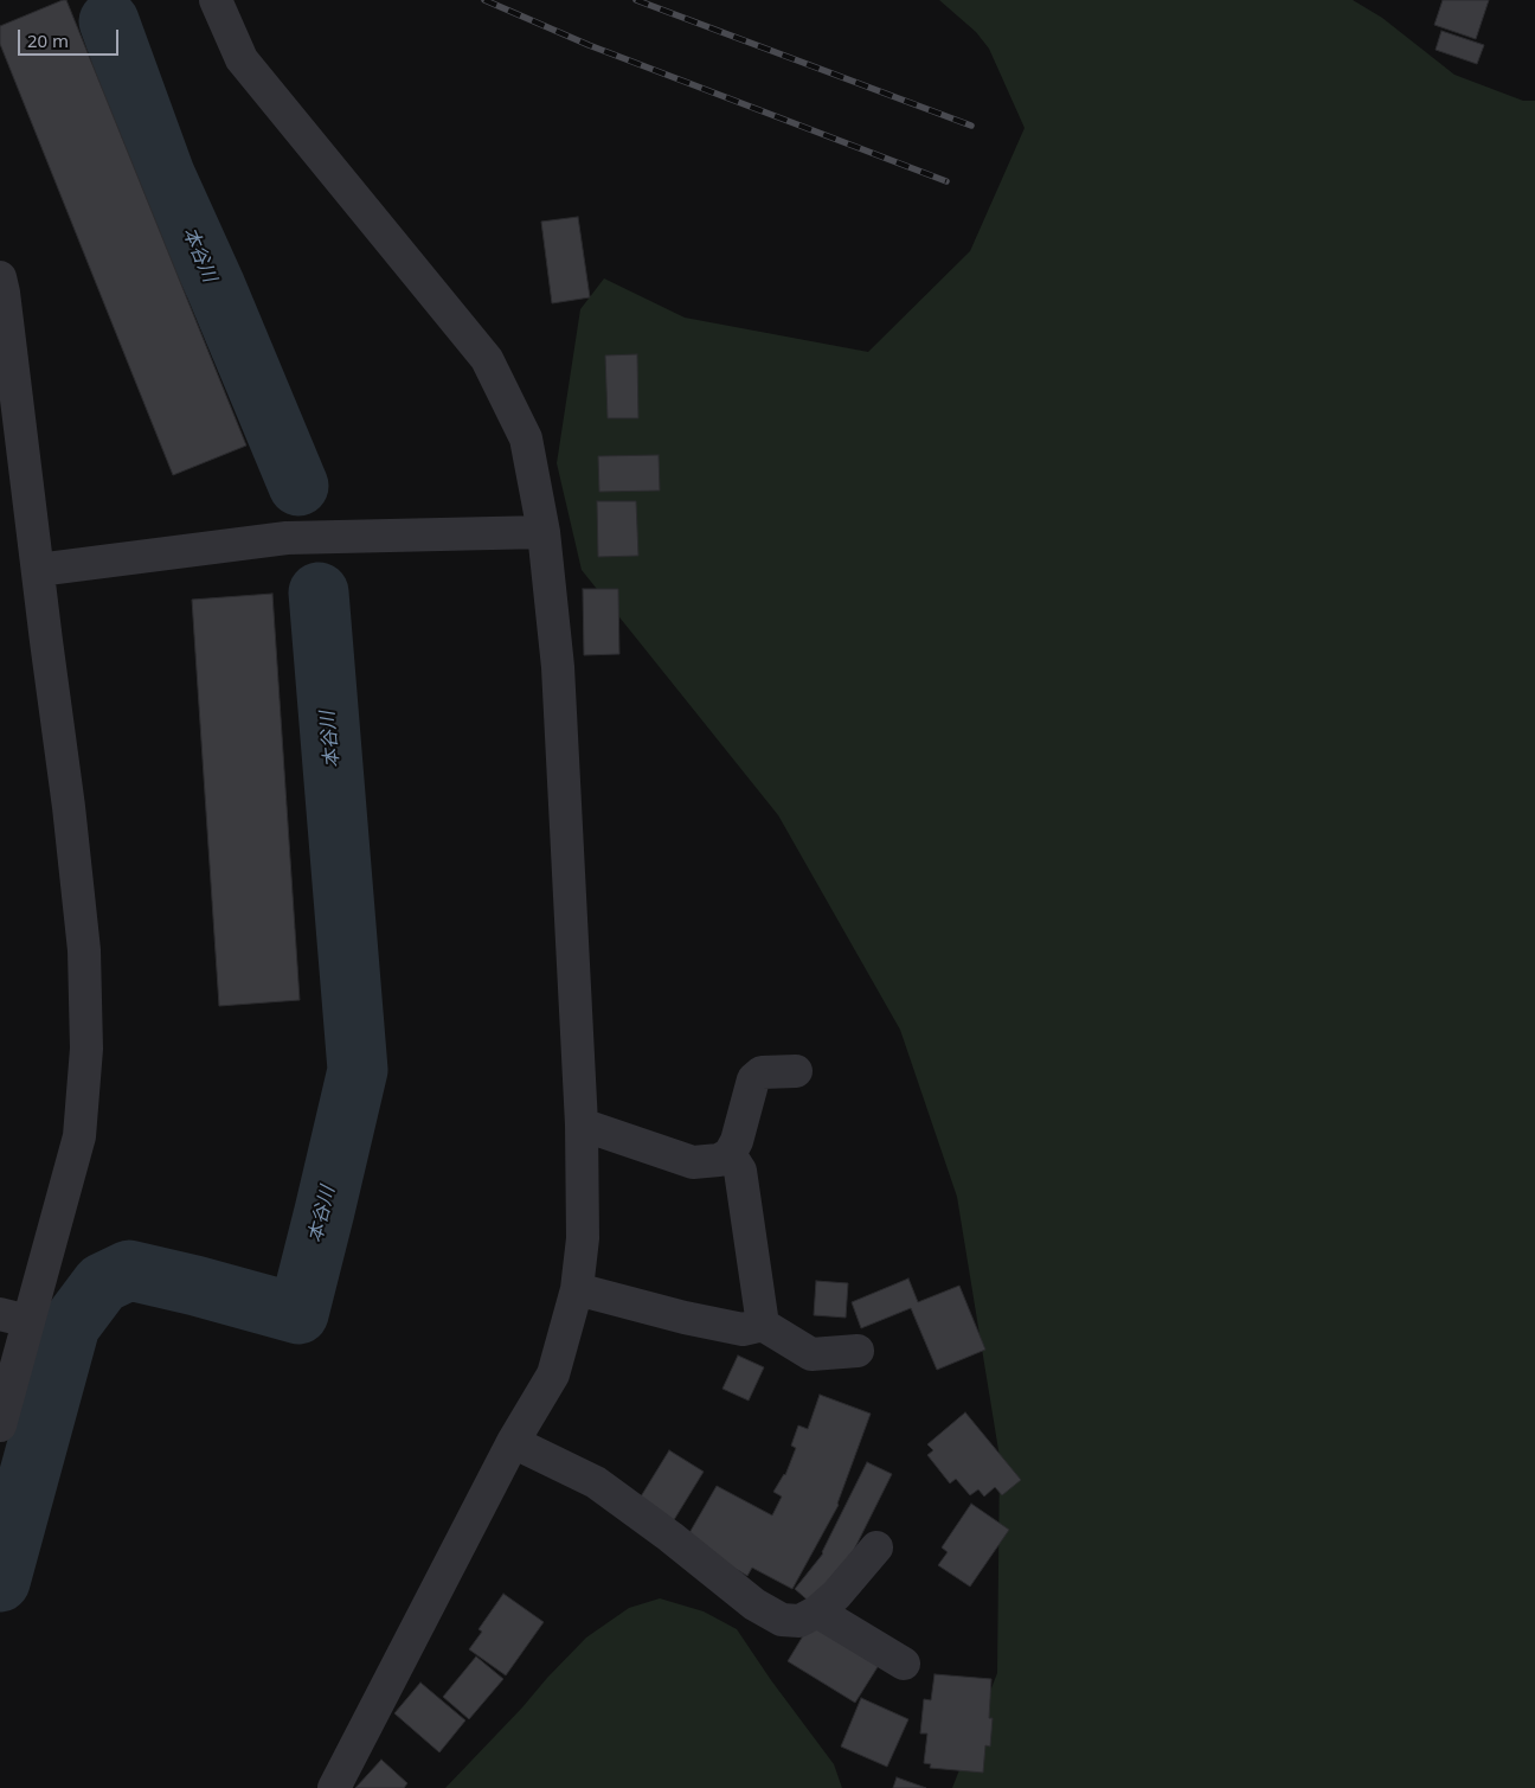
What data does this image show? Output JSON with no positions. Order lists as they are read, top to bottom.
{
  "water": ["本谷川"],
  "scale_bar": "20 m"
}
